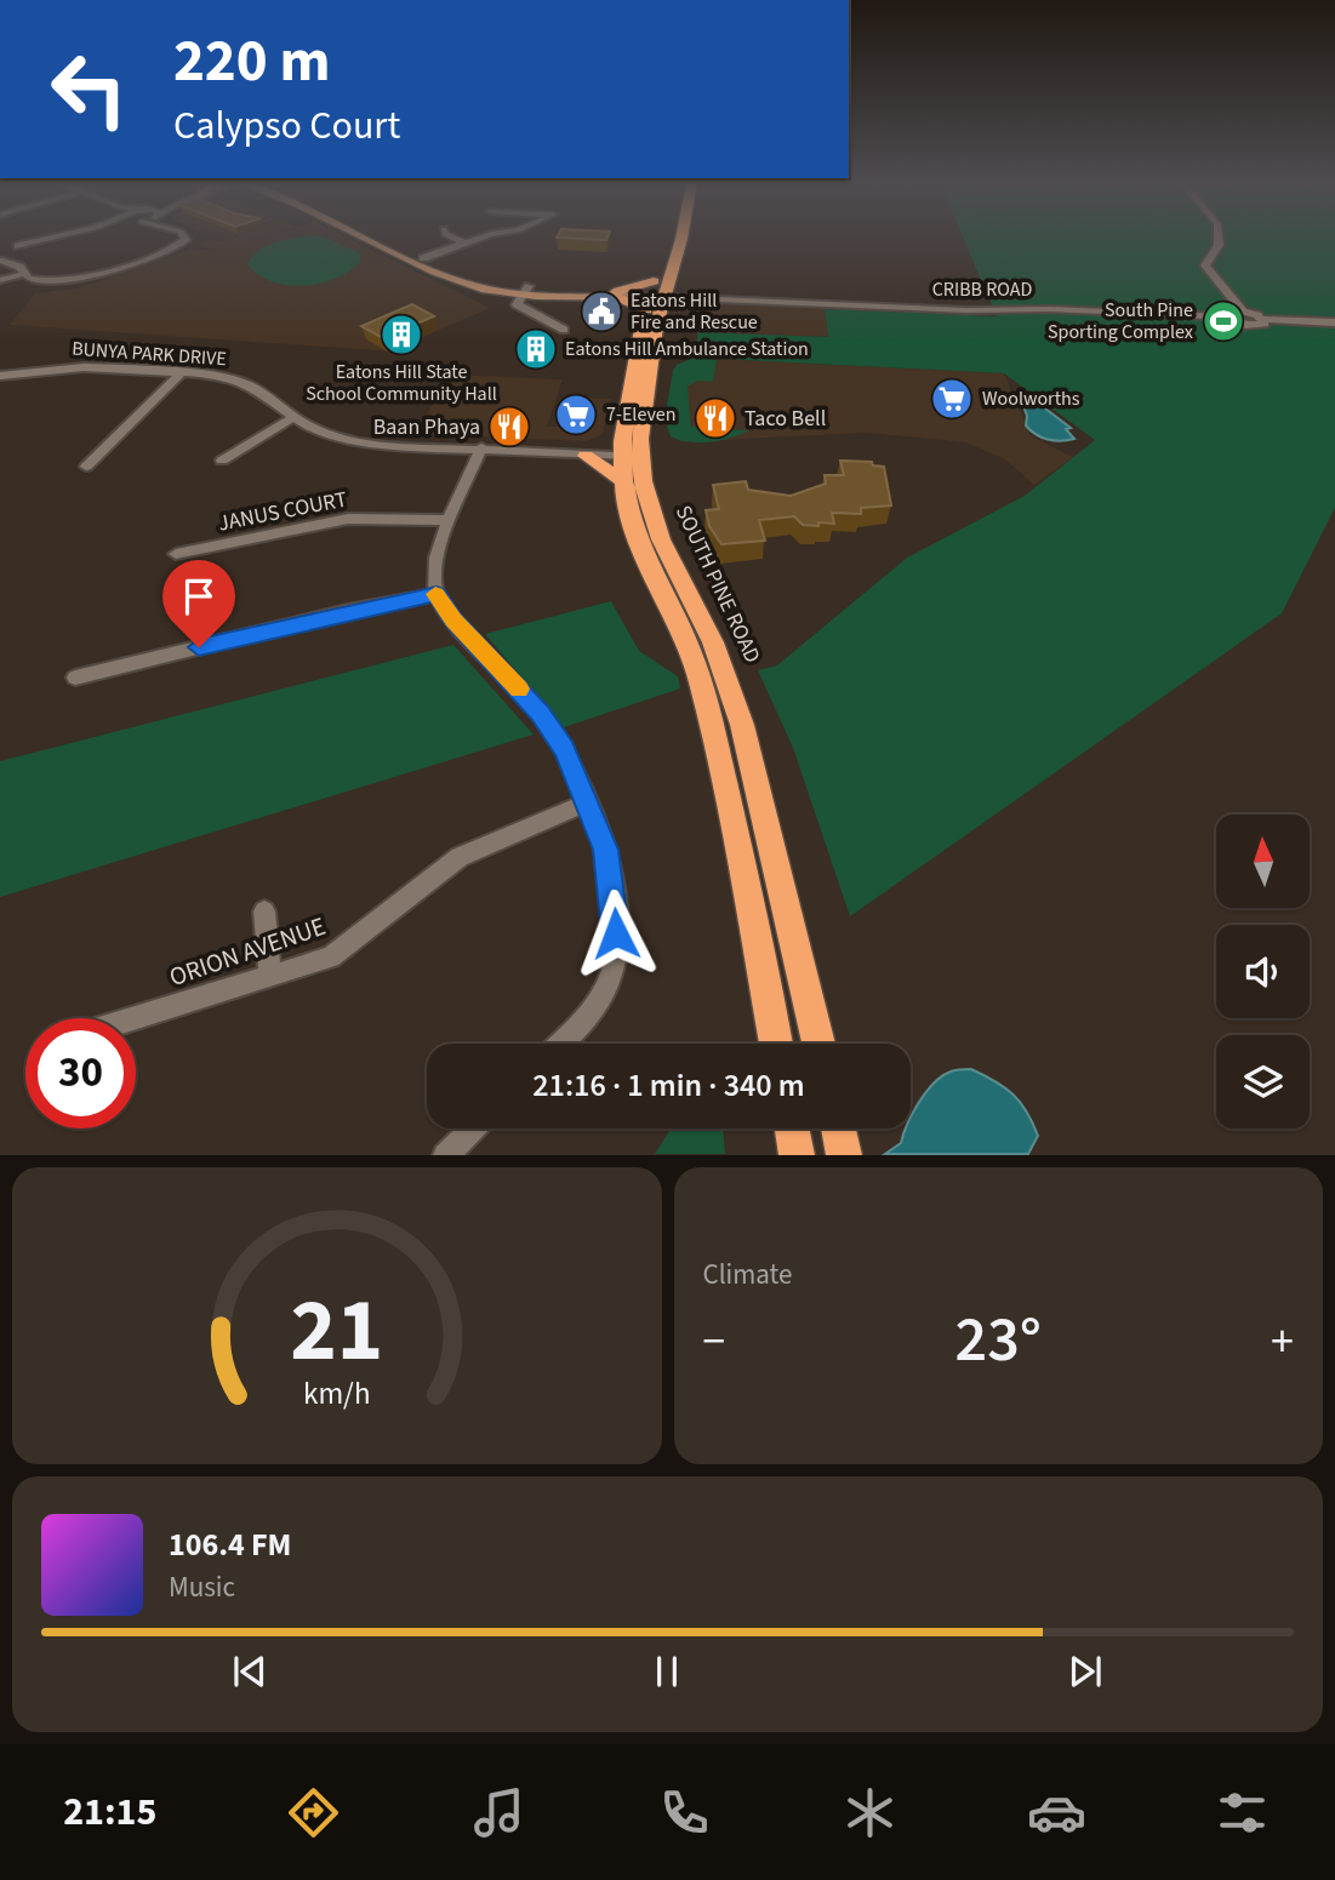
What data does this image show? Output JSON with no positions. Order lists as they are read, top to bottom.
{
  "streets": {
    "highway": ["SOUTH PINE ROAD"],
    "street": [
      "CRIBB ROAD",
      "BUNYA PARK DRIVE",
      "JANUS COURT",
      "ORION AVENUE"
    ]
  },
  "crossings": [
    ["BUNYA PARK DRIVE", "SOUTH PINE ROAD"]
  ],
  "places": {
    "public building": ["Eatons Hill Fire and Rescue"],
    "sports": ["South Pine Sporting Complex"],
    "building": ["Eatons Hill State School Community Hall", "Eatons Hill Ambulance Station"],
    "supermarket": ["Woolworths", "7-Eleven"],
    "restaurant": ["Taco Bell", "Baan Phaya"]
  },
  "north": "top",
  "page": {
    "turn": ["220 m", "Calypso Court"],
    "limit": "30",
    "trip": "21:16 · 1 min · 340 m",
    "tile": "Climate",
    "heat": ["−", "23°", "+"],
    "song": ["106.4 FM", "Music"],
    "tabs": "21:15",
    "gauge": ["21", "km/h"]
  }
}
